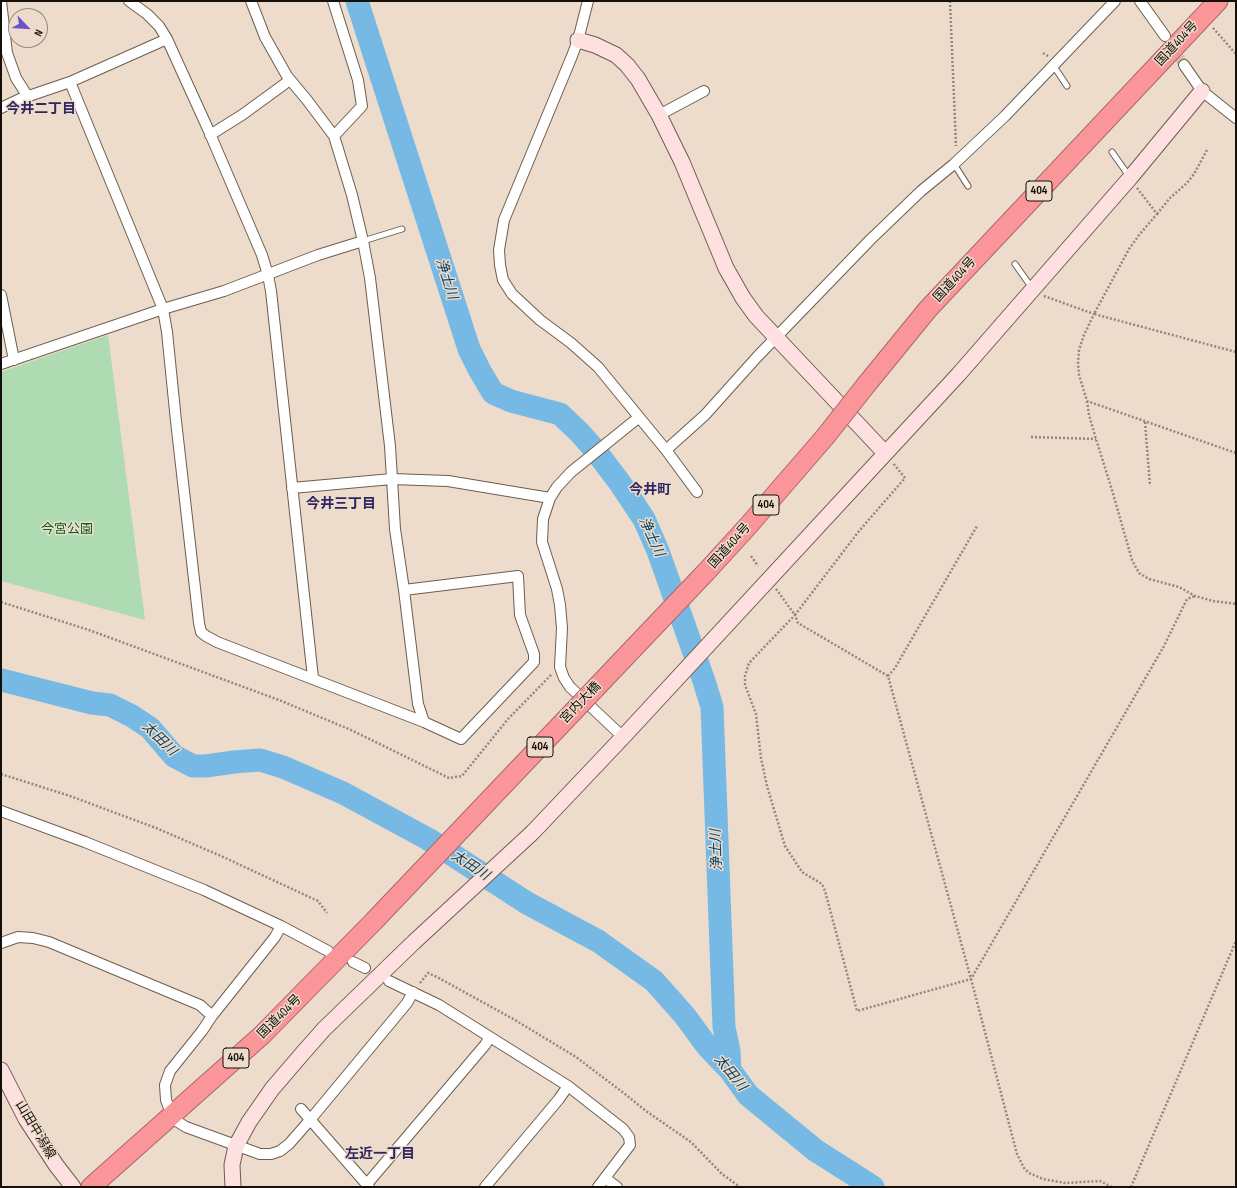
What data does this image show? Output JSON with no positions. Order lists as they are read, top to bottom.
{
  "streets": {
    "highway": ["国道404号", "404", "宮内大橋"],
    "street": ["山田中潟線"]
  },
  "crossings": [
    ["国道404号", "宮内大橋"]
  ],
  "districts": [
    "今井二丁目",
    "今井町",
    "今井三丁目",
    "左近一丁目"
  ],
  "water": ["浄土川", "太田川"],
  "parks": ["今宮公園"],
  "north": "bottom right"
}
